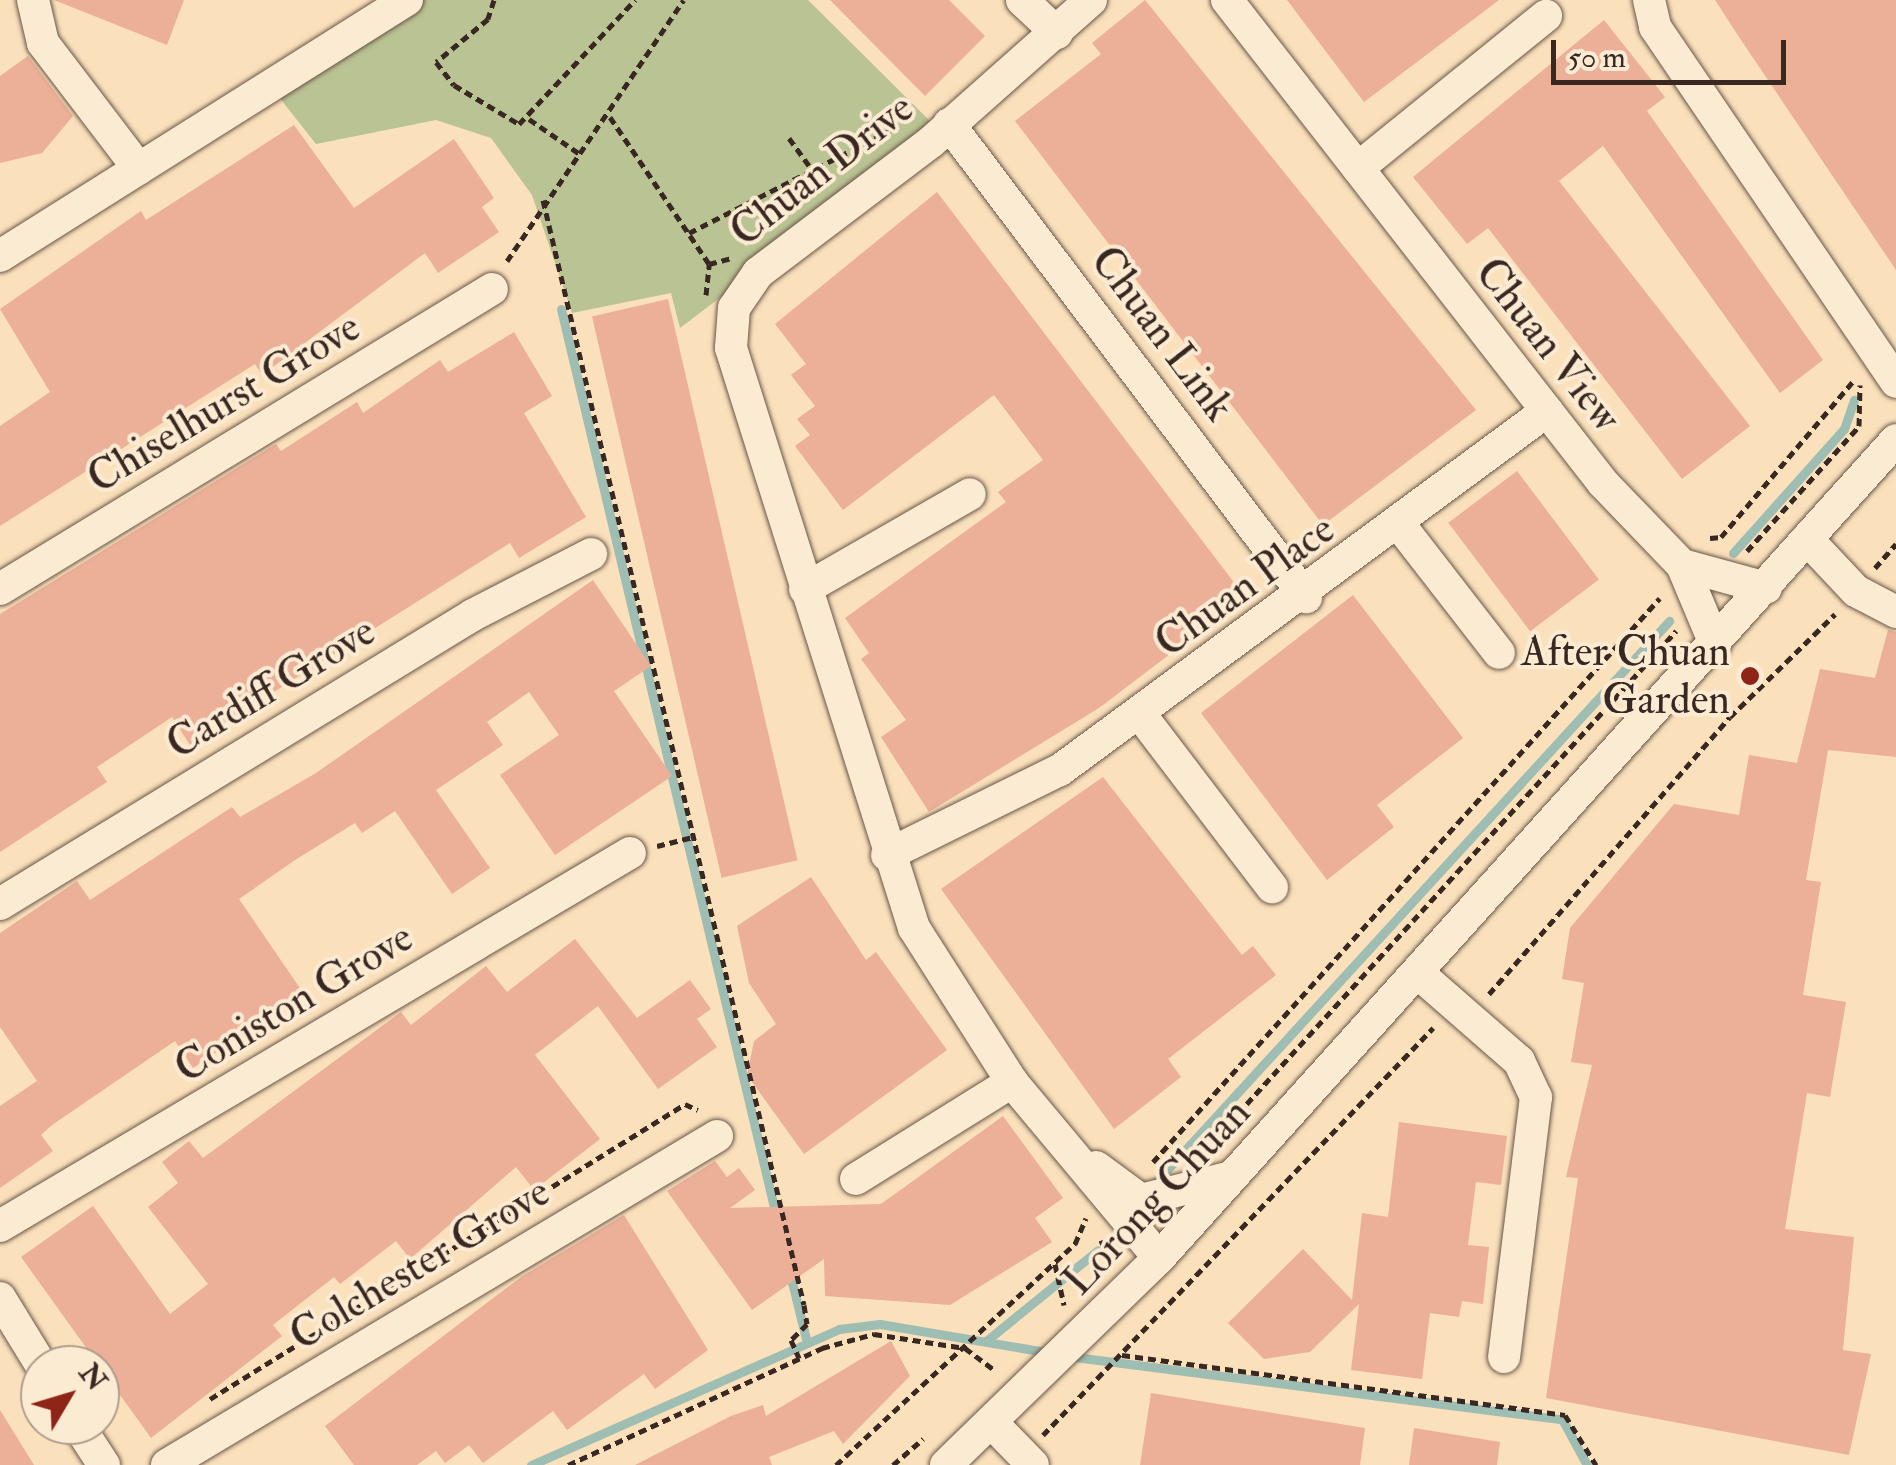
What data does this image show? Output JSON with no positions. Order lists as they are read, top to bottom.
{
  "streets": {
    "street": [
      "Chuan Drive",
      "Chuan Link",
      "Chuan View",
      "Chiselhurst Grove",
      "Chuan Place",
      "Cardiff Grove",
      "Coniston Grove",
      "Lorong Chuan",
      "Colchester Grove"
    ]
  },
  "crossings": [
    ["Chuan Drive", "Chuan Link"],
    ["Chuan Drive", "Chuan Place"],
    ["Chuan Drive", "Lorong Chuan"],
    ["Chuan Link", "Chuan Place"],
    ["Chuan View", "Chuan Place"],
    ["Chuan View", "Lorong Chuan"]
  ],
  "places": ["After Chuan Garden"],
  "scale_bar": "50 m",
  "north": "top right"
}
